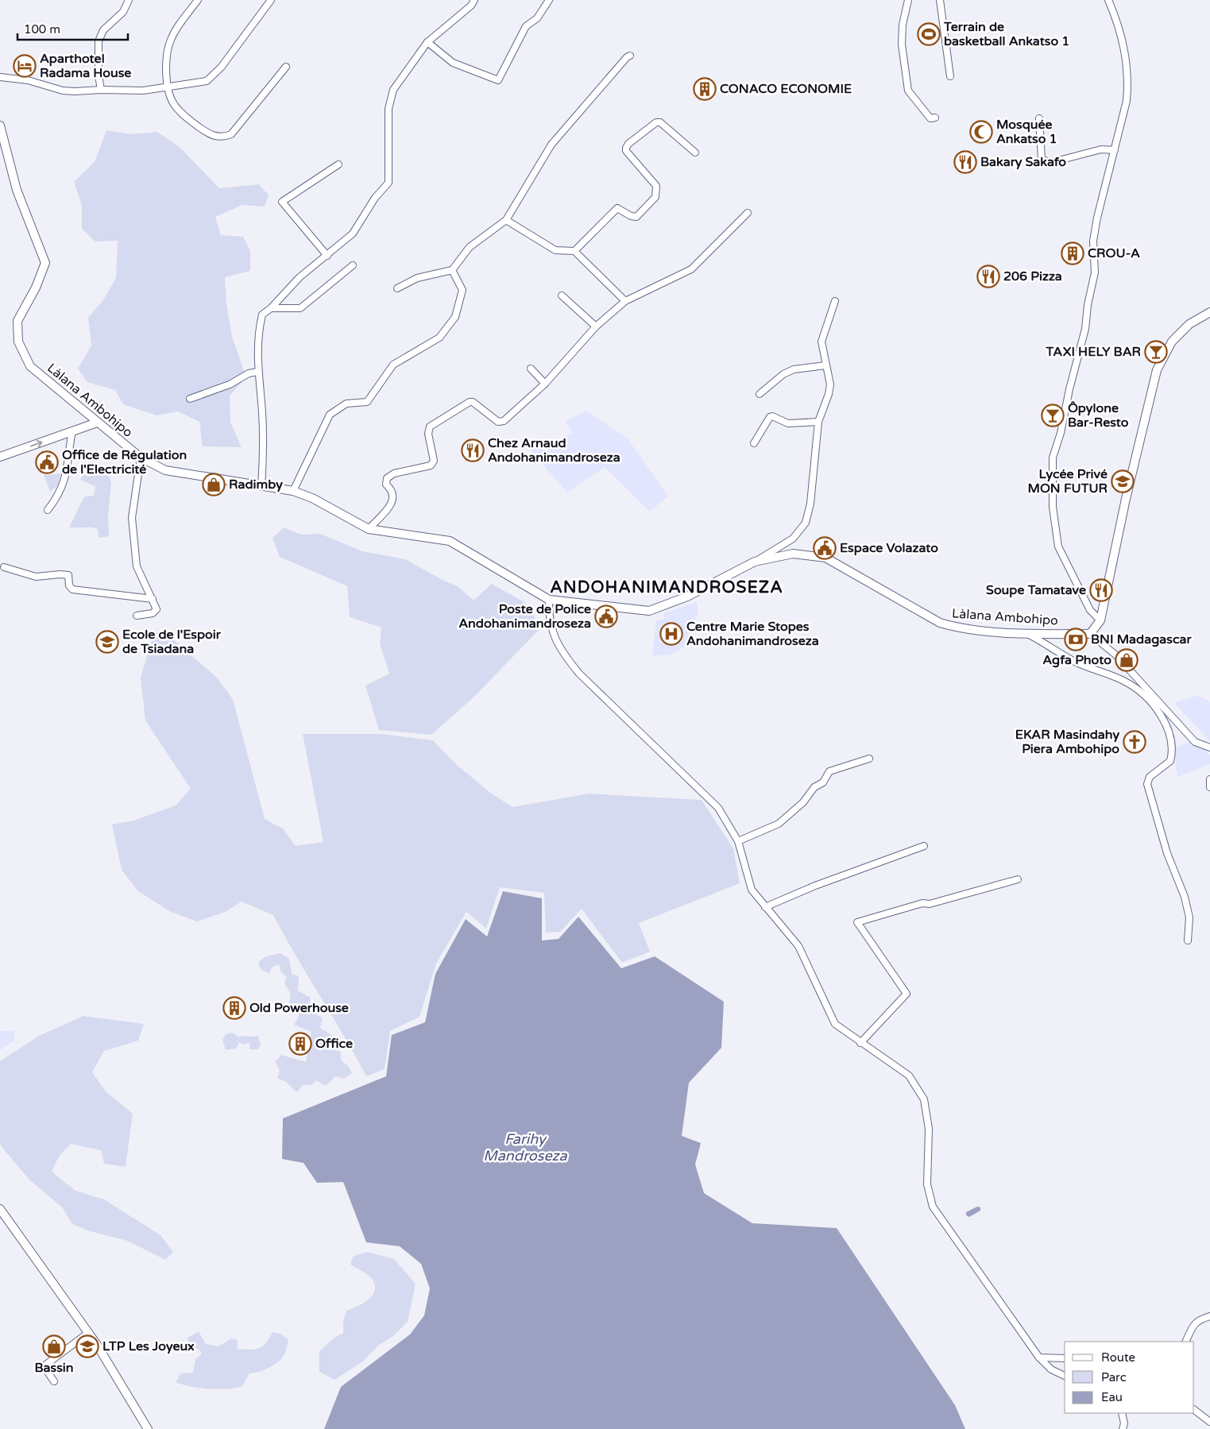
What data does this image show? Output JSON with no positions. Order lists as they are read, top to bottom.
{
  "streets": {
    "street": ["Làlana Ambohipo"]
  },
  "districts": ["ANDOHANIMANDROSEZA"],
  "water": ["Farihy Mandroseza"],
  "places": {
    "sports": ["Terrain de basketball Ankatso 1"],
    "hotel": ["Aparthotel Radama House"],
    "building": [
      "CONACO ECONOMIE",
      "CROU-A",
      "Old Powerhouse",
      "Office"
    ],
    "mosque": ["Mosquée Ankatso 1"],
    "restaurant": [
      "Bakary Sakafo",
      "206 Pizza",
      "Chez Arnaud Andohanimandroseza",
      "Soupe Tamatave"
    ],
    "bar": ["TAXI HELY BAR", "Ôpylone Bar-Resto"],
    "public building": ["Office de Régulation de l'Electricité", "Espace Volazato", "Poste de Police Andohanimandroseza"],
    "school or university": ["Lycée Privé MON FUTUR", "Ecole de l'Espoir de Tsiadana", "LTP Les Joyeux"],
    "shop": ["Radimby", "Agfa Photo", "Bassin"],
    "hospital": ["Centre Marie Stopes Andohanimandroseza"],
    "bank": ["BNI Madagascar"],
    "church": ["EKAR Masindahy Piera Ambohipo"]
  },
  "legend": ["Route", "Parc", "Eau"],
  "scale_bar": "100 m"
}
